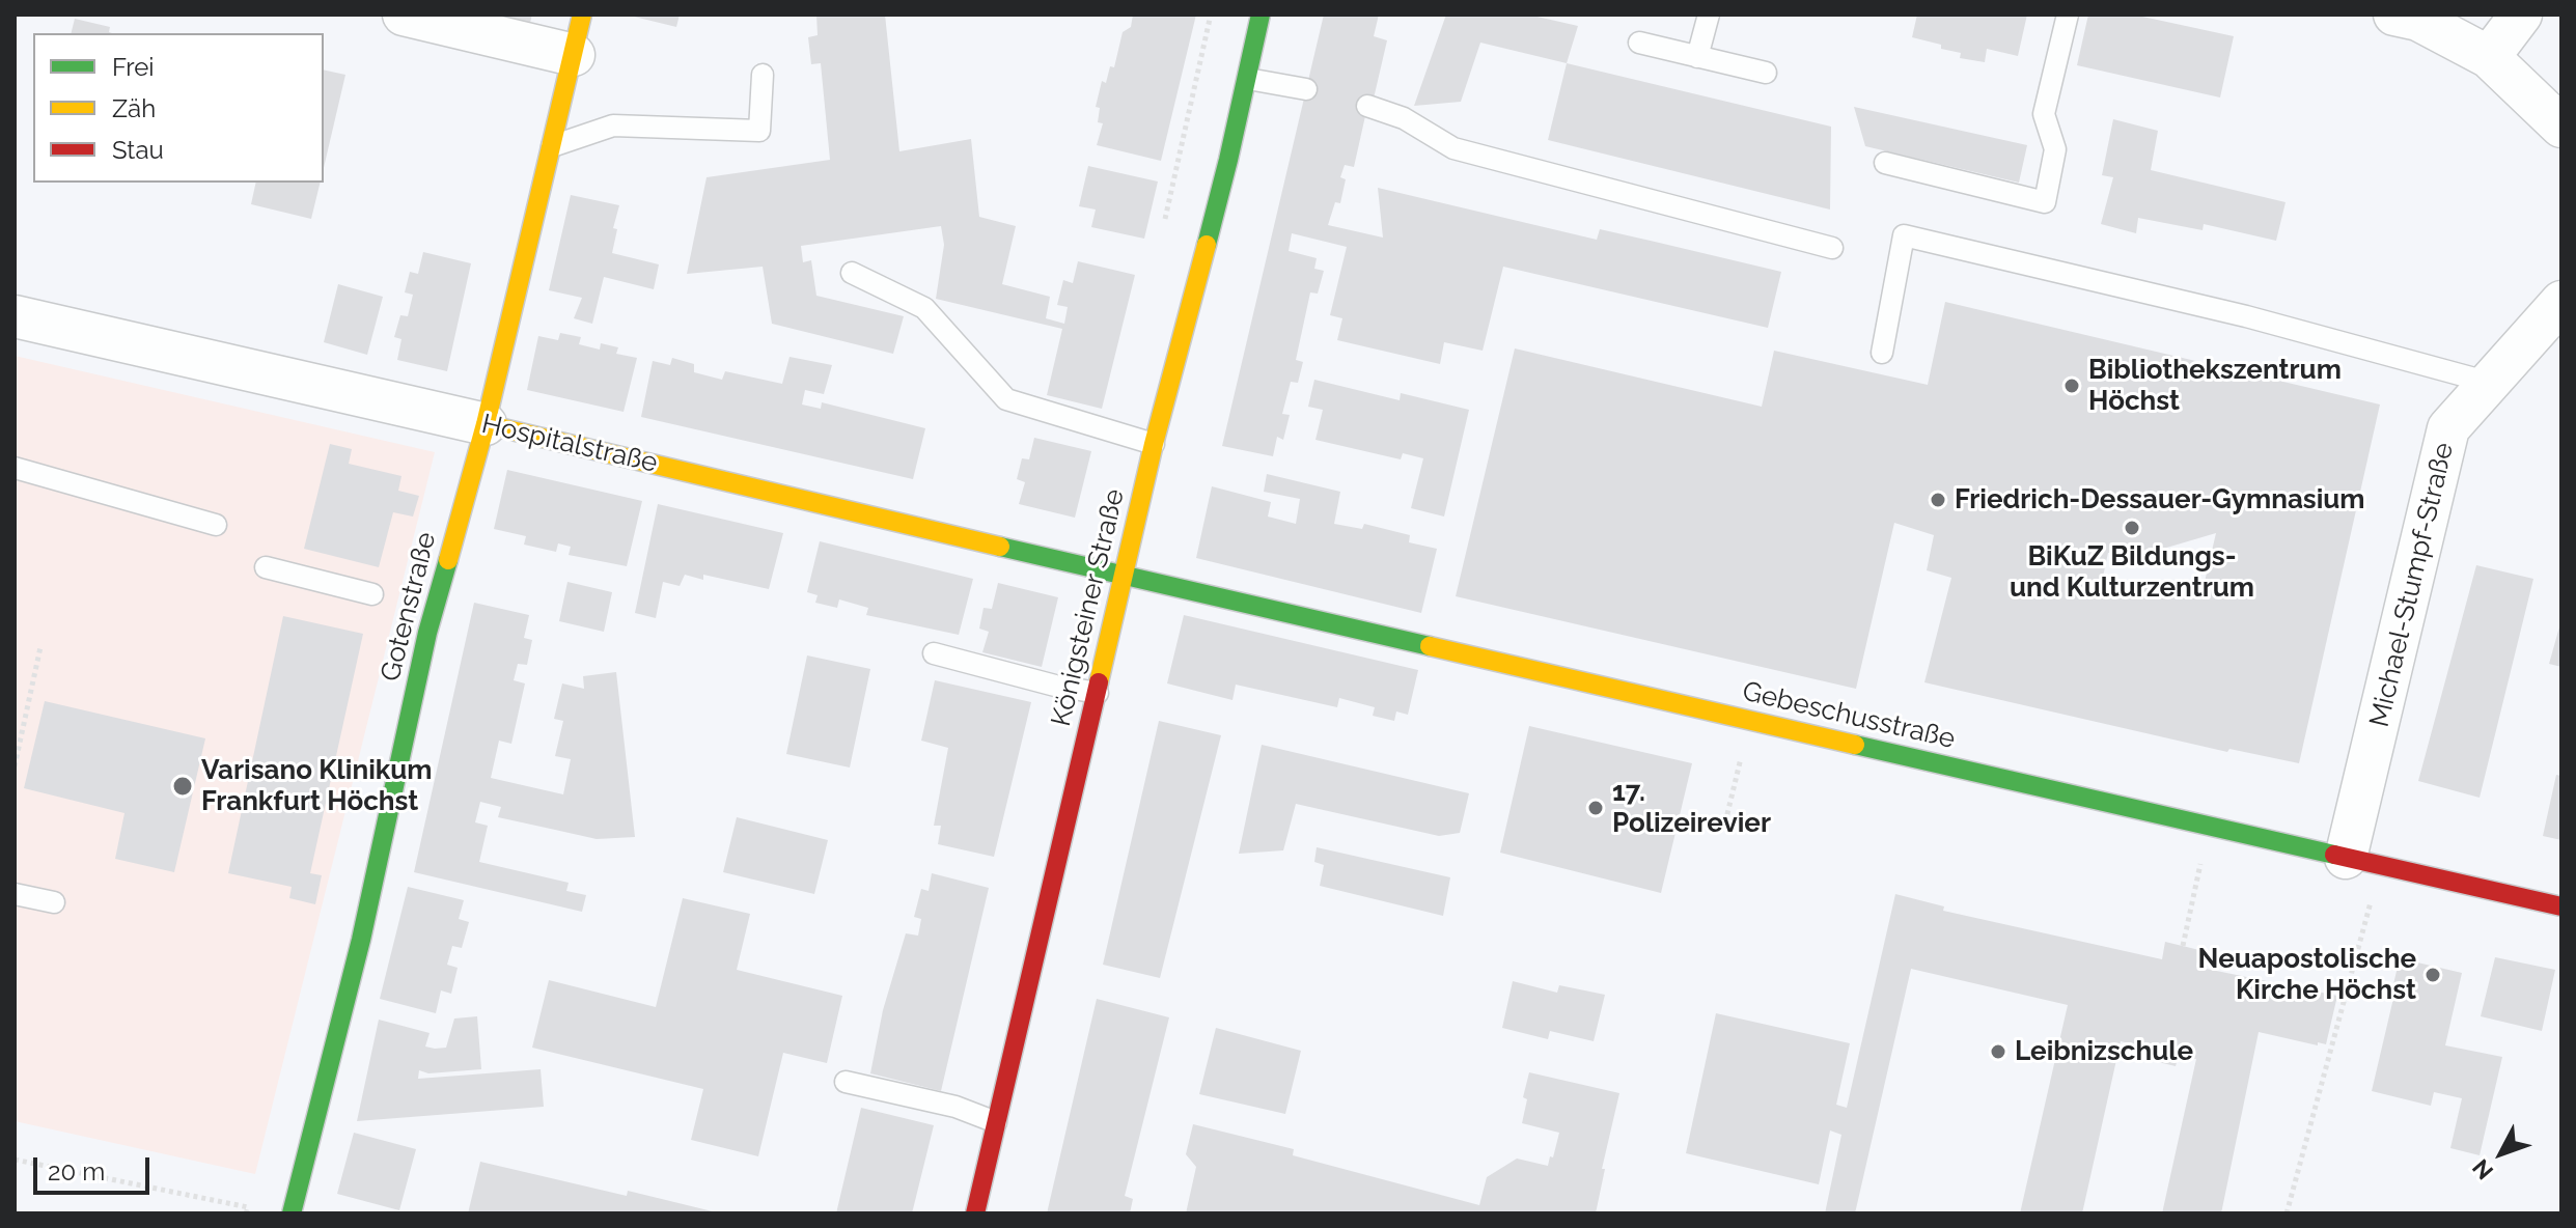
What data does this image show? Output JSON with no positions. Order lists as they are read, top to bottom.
{
  "streets": {
    "main road": [
      "Hospitalstraße",
      "Gotenstraße",
      "Königsteiner Straße",
      "Gebeschusstraße"
    ],
    "street": ["Michael-Stumpf-Straße"]
  },
  "crossings": [
    ["Hospitalstraße", "Gotenstraße"],
    ["Hospitalstraße", "Königsteiner Straße"],
    ["Hospitalstraße", "Gebeschusstraße"],
    ["Michael-Stumpf-Straße", "Gebeschusstraße"],
    ["Königsteiner Straße", "Gebeschusstraße"]
  ],
  "places": [
    "Bibliothekszentrum Höchst",
    "Friedrich-Dessauer-Gymnasium",
    "BiKuZ Bildungs- und Kulturzentrum",
    "Varisano Klinikum Frankfurt Höchst",
    "17. Polizeirevier",
    "Neuapostolische Kirche Höchst",
    "Leibnizschule"
  ],
  "legend": ["Frei", "Zäh", "Stau"],
  "scale_bar": "20 m",
  "north": "bottom left"
}
